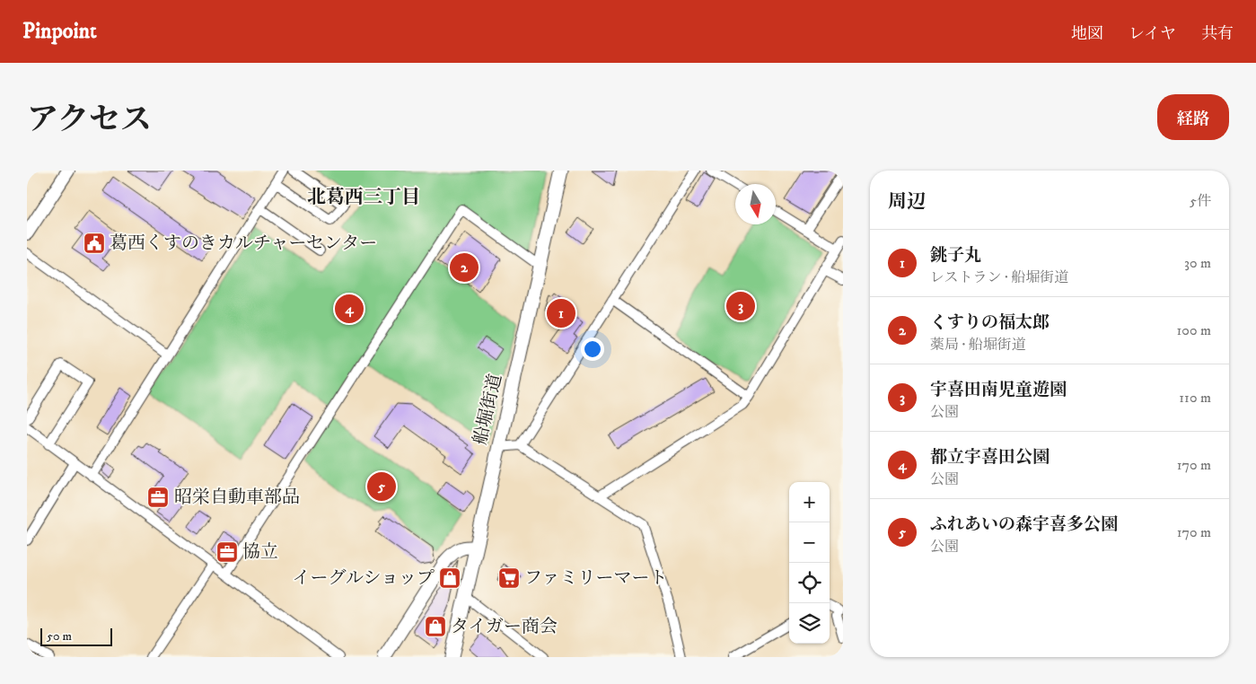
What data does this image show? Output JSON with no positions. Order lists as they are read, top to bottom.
{
  "streets": {
    "main road": ["船堀街道"]
  },
  "districts": ["北葛西三丁目"],
  "places": {
    "public building": ["葛西くすのきカルチャーセンター"],
    "office": ["昭栄自動車部品", "協立"],
    "shop": ["イーグルショップ", "タイガー商会"],
    "supermarket": ["ファミリーマート"]
  },
  "scale_bar": "50 m",
  "north": "bottom",
  "page": {
    "header": "Pinpoint",
    "nav": ["地図", "レイヤ", "共有"],
    "title": "アクセス",
    "buttons": "経路",
    "heading": ["周辺", "5件"],
    "list": [
      {
        "mark": "1",
        "name": "銚子丸",
        "note": "レストラン · 船堀街道",
        "value": "30 m"
      },
      {
        "mark": "2",
        "name": "くすりの福太郎",
        "note": "薬局 · 船堀街道",
        "value": "100 m"
      },
      {
        "mark": "3",
        "name": "宇喜田南児童遊園",
        "note": "公園",
        "value": "110 m"
      },
      {
        "mark": "4",
        "name": "都立宇喜田公園",
        "note": "公園",
        "value": "170 m"
      },
      {
        "mark": "5",
        "name": "ふれあいの森宇喜多公園",
        "note": "公園",
        "value": "170 m"
      }
    ],
    "pins": [
      "2",
      "3",
      "4",
      "1",
      "5"
    ],
    "map_buttons": ["+", "−"],
    "scale": "50 m"
  }
}
